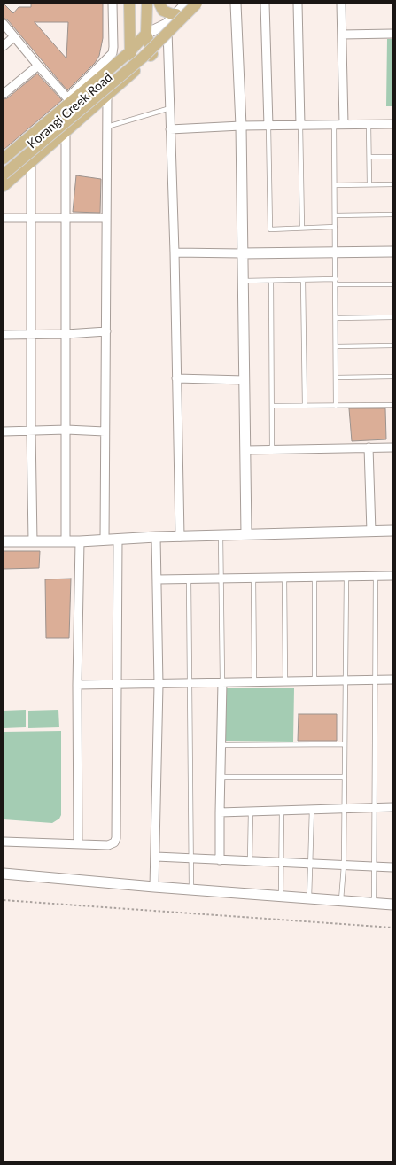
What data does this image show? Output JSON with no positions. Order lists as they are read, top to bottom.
{
  "streets": {
    "main road": ["Korangi Creek Road"]
  }
}
